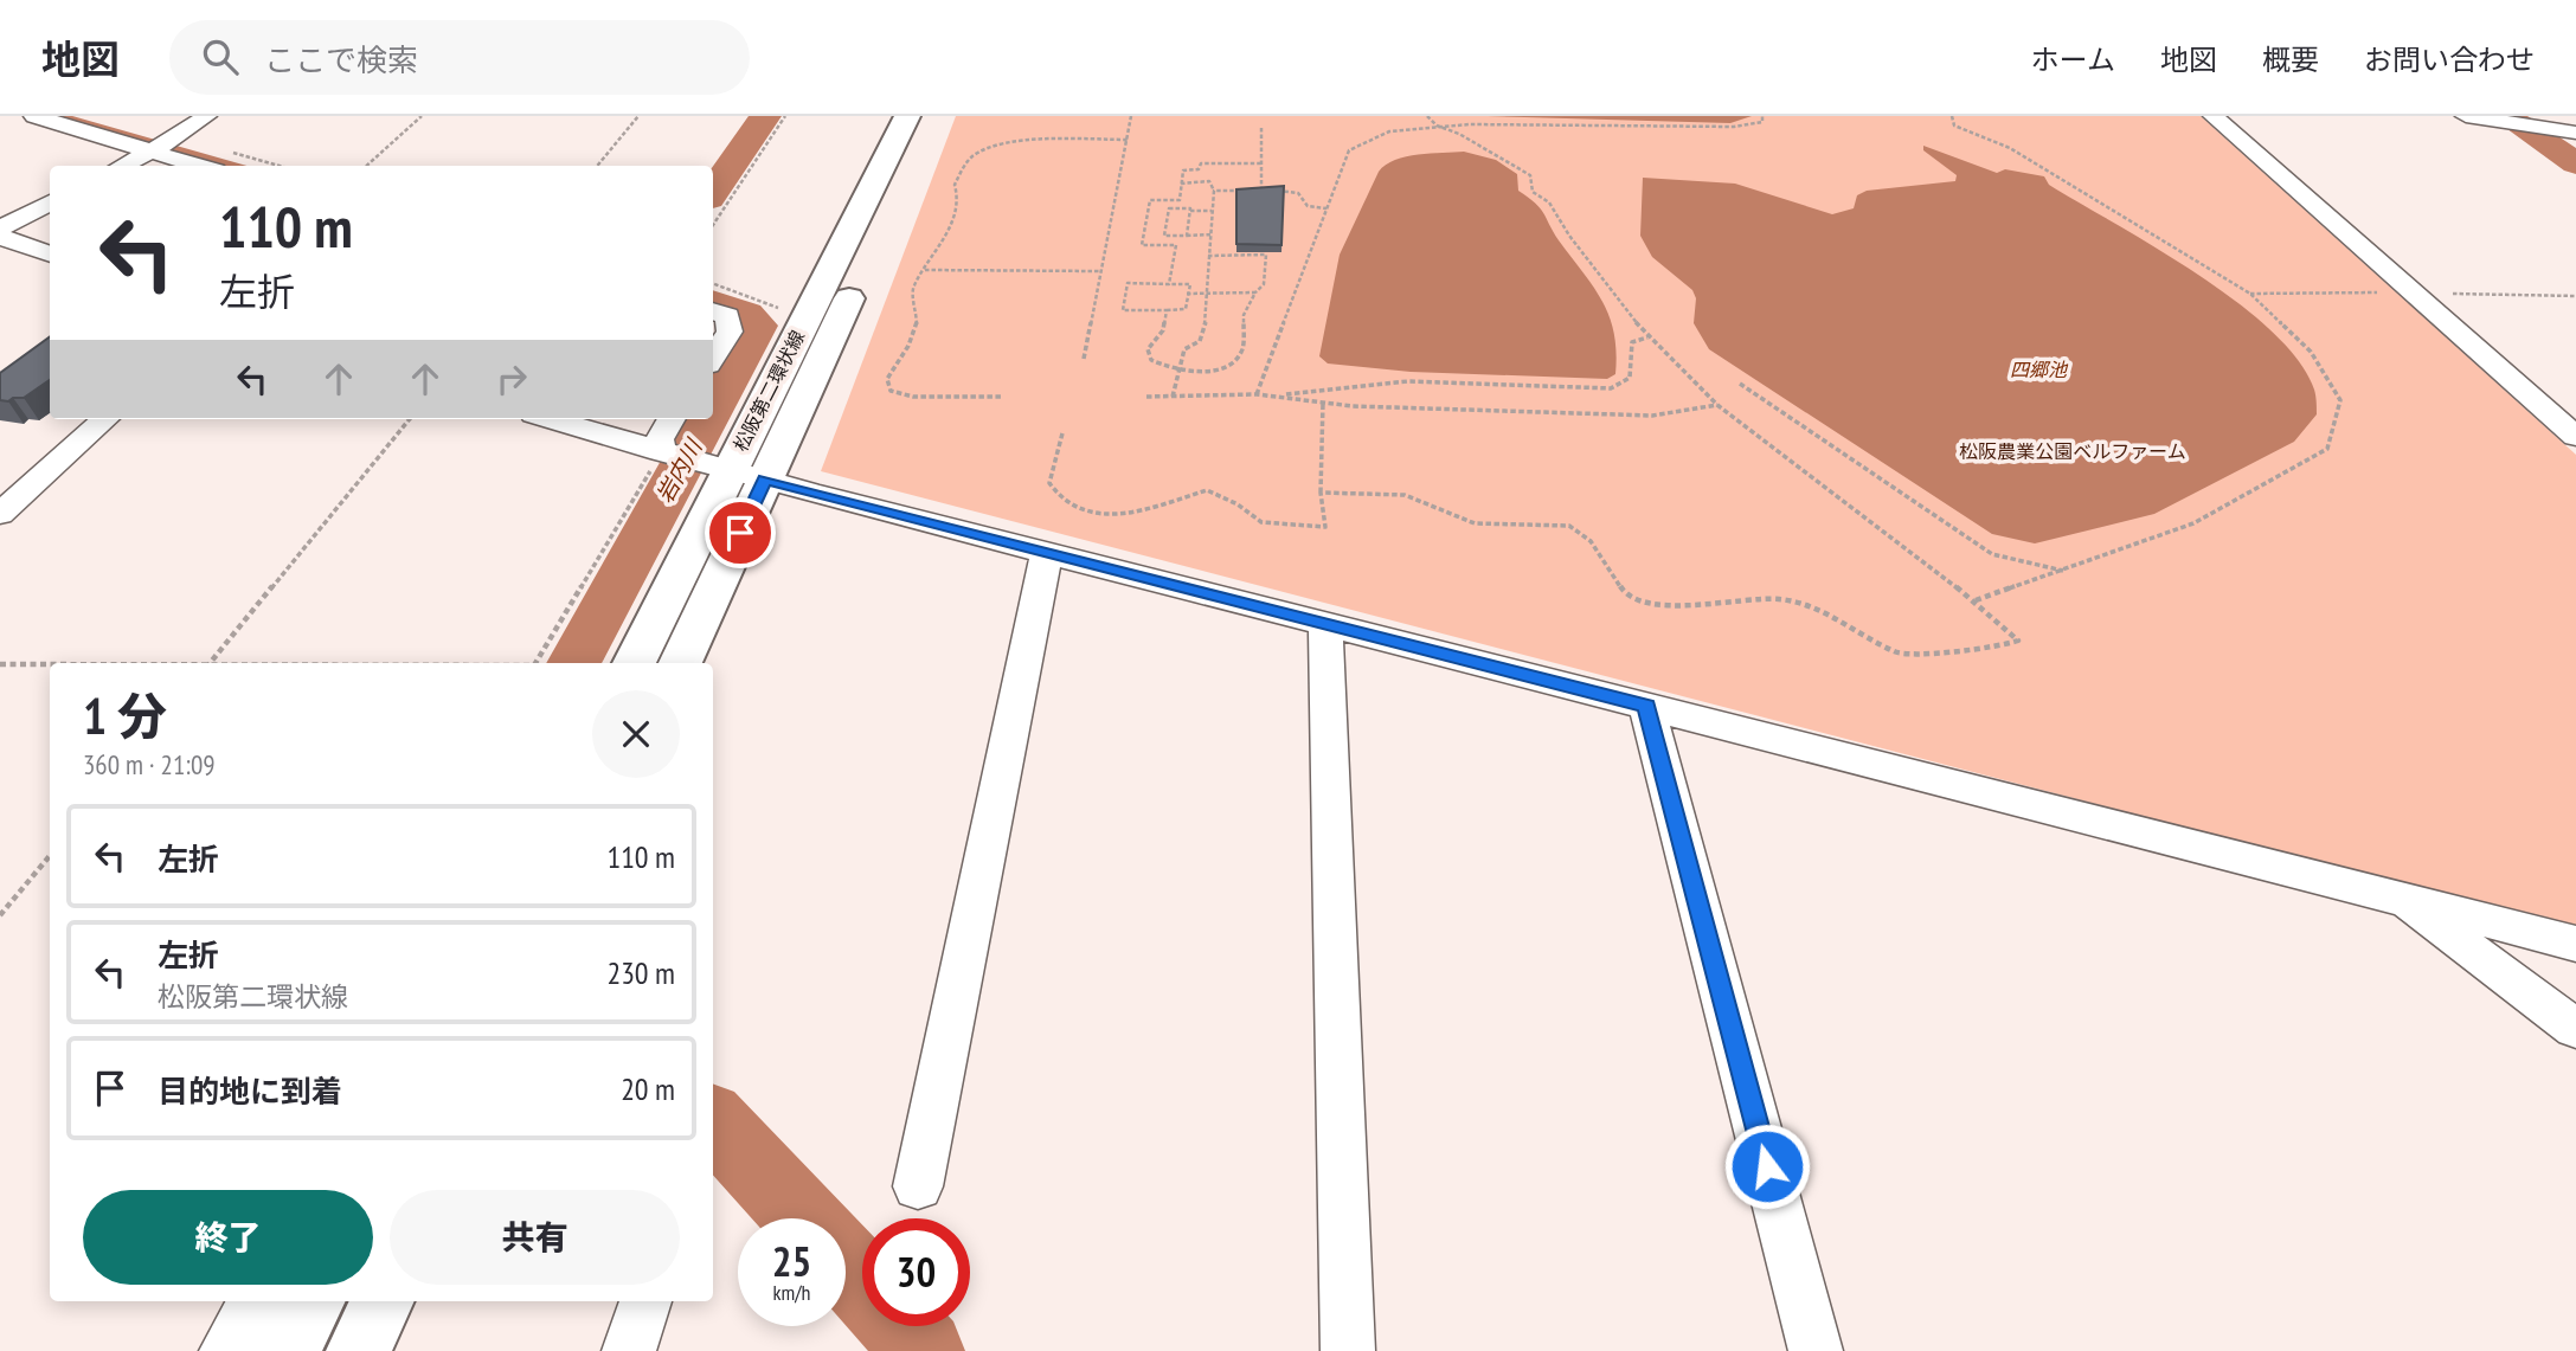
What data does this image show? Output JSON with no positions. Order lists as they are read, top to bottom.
{
  "streets": {
    "main road": ["松阪第二環状線"]
  },
  "water": ["四郷池", "岩内川"],
  "parks": ["松阪農業公園ベルファーム"],
  "page": {
    "header": "地図",
    "search": "ここで検索",
    "nav": [
      "ホーム",
      "地図",
      "概要",
      "お問い合わせ"
    ],
    "turn": ["110 m", "左折"],
    "heading": ["1 分", "360 m · 21:09"],
    "list": [
      {
        "name": "左折",
        "value": "110 m"
      },
      {
        "name": "左折",
        "note": "松阪第二環状線",
        "value": "230 m"
      },
      {
        "name": "目的地に到着",
        "value": "20 m"
      }
    ],
    "buttons": ["終了", "共有"],
    "speed": "25 km/h",
    "limit": "30"
  }
}
